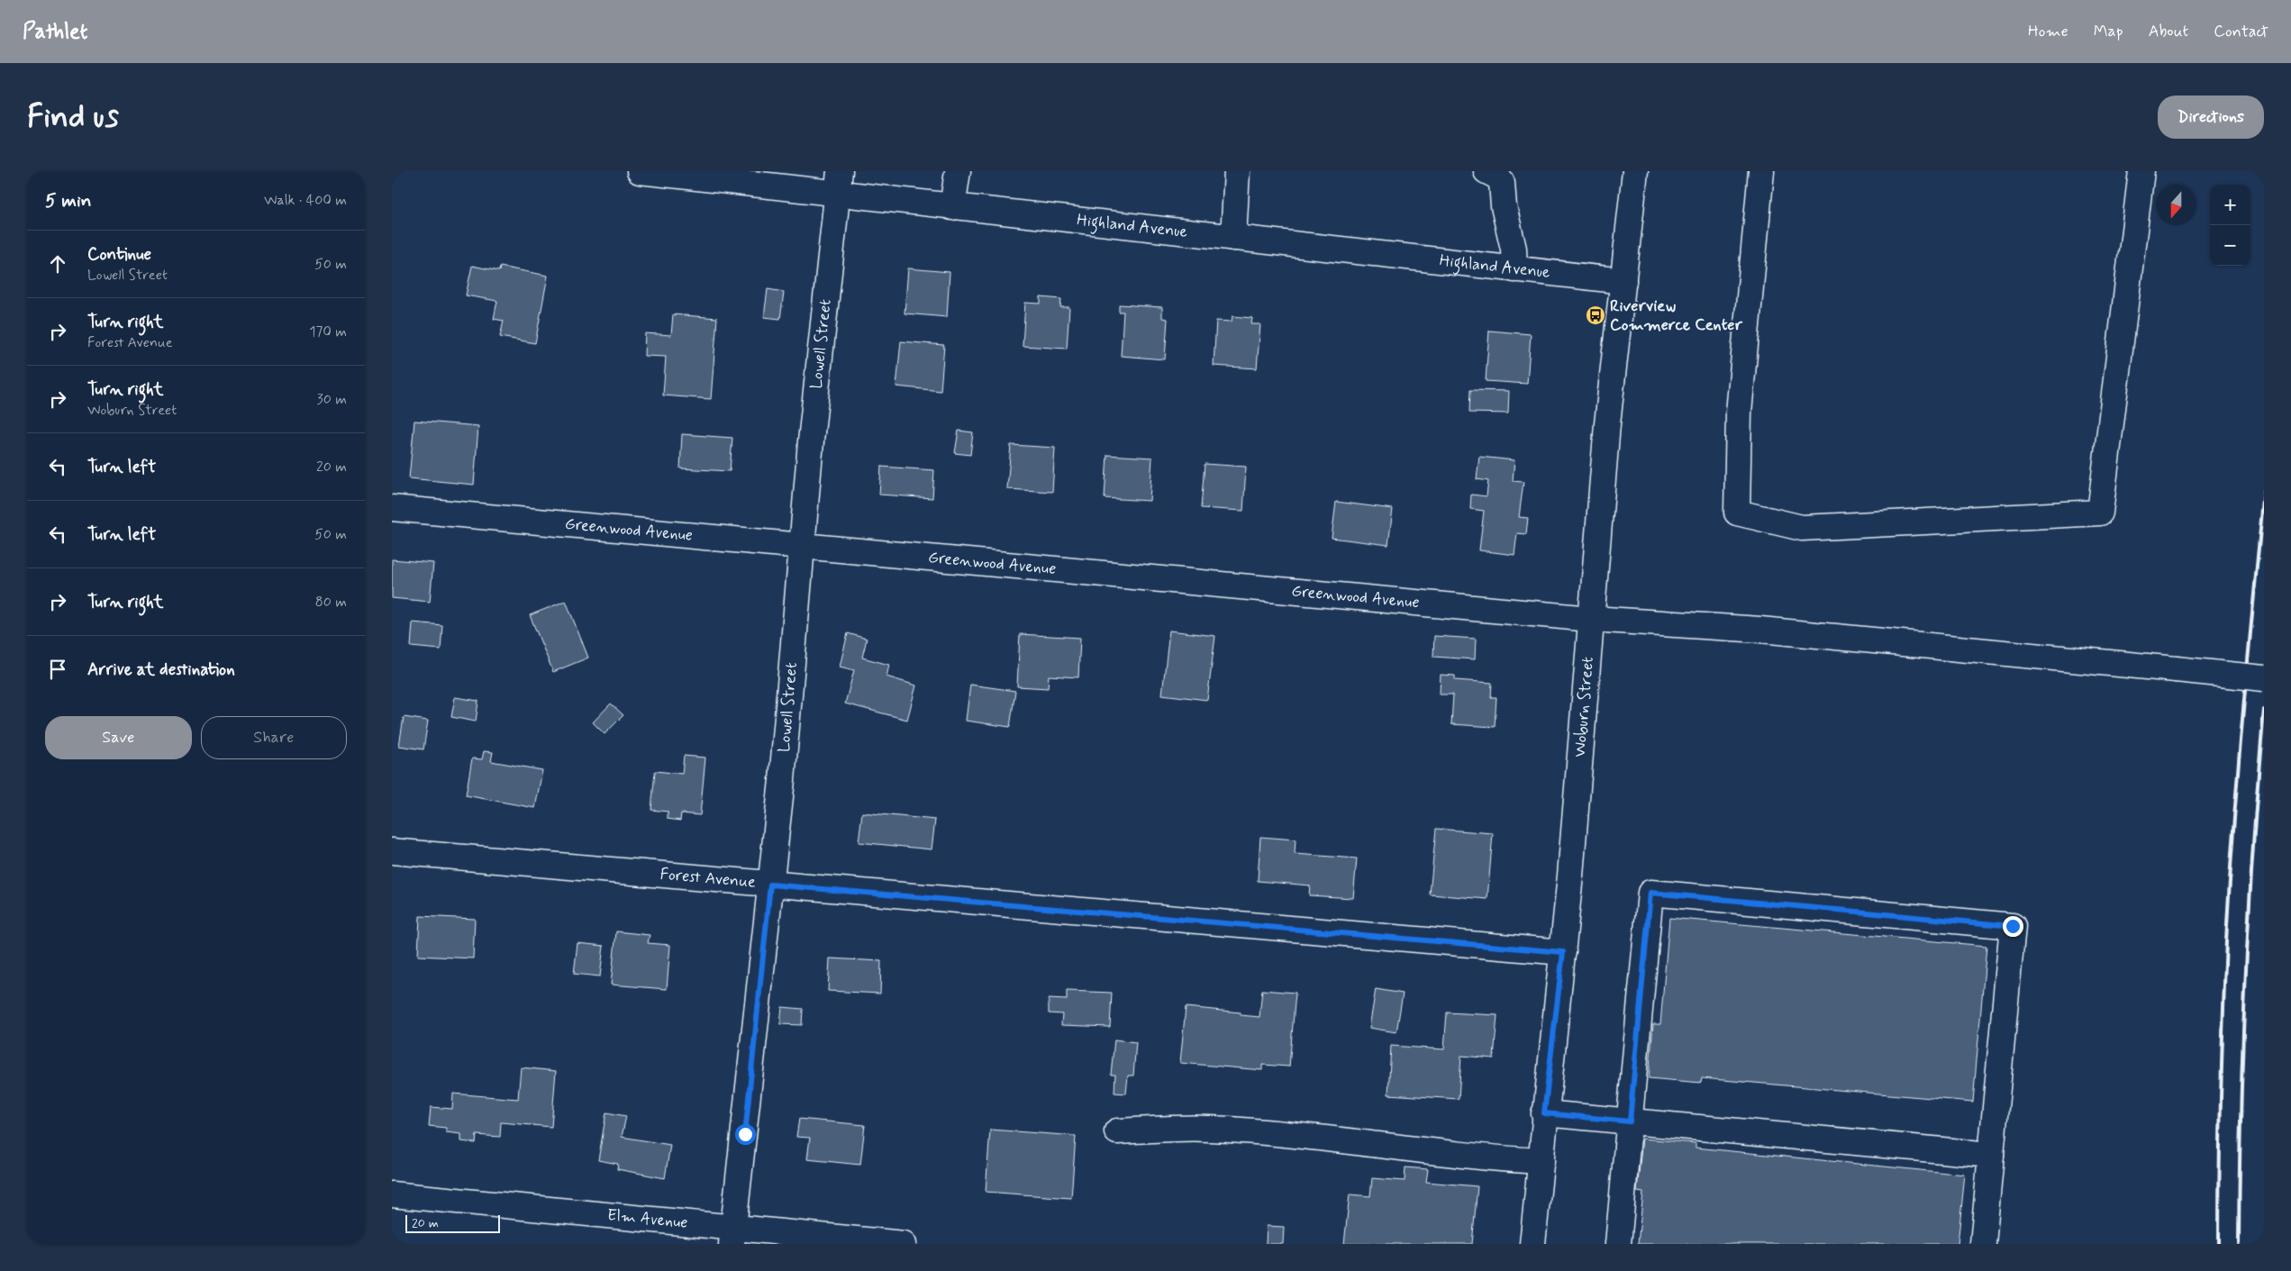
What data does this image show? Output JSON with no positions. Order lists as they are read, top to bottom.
{
  "streets": {
    "street": [
      "Highland Avenue",
      "Lowell Street",
      "Greenwood Avenue",
      "Woburn Street",
      "Forest Avenue",
      "Elm Avenue"
    ]
  },
  "crossings": [
    ["Highland Avenue", "Lowell Street"],
    ["Highland Avenue", "Woburn Street"],
    ["Lowell Street", "Greenwood Avenue"],
    ["Lowell Street", "Forest Avenue"],
    ["Lowell Street", "Elm Avenue"],
    ["Greenwood Avenue", "Woburn Street"],
    ["Woburn Street", "Forest Avenue"]
  ],
  "places": {
    "bus stop": ["Riverview Commerce Center"]
  },
  "scale_bar": "20 m",
  "north": "bottom",
  "page": {
    "header": "Pathlet",
    "nav": [
      "Home",
      "Map",
      "About",
      "Contact"
    ],
    "buttons": [
      "Directions",
      ["Save", "Share"]
    ],
    "title": "Find us",
    "heading": ["5 min", "Walk · 400 m"],
    "map_buttons": ["+", "−"],
    "list": [
      ["Continue", "Lowell Street", "50 m"],
      ["Turn right", "Forest Avenue", "170 m"],
      ["Turn right", "Woburn Street", "30 m"],
      ["Turn left", "20 m"],
      ["Turn left", "50 m"],
      ["Turn right", "80 m"],
      "Arrive at destination"
    ],
    "scale": "20 m"
  }
}
